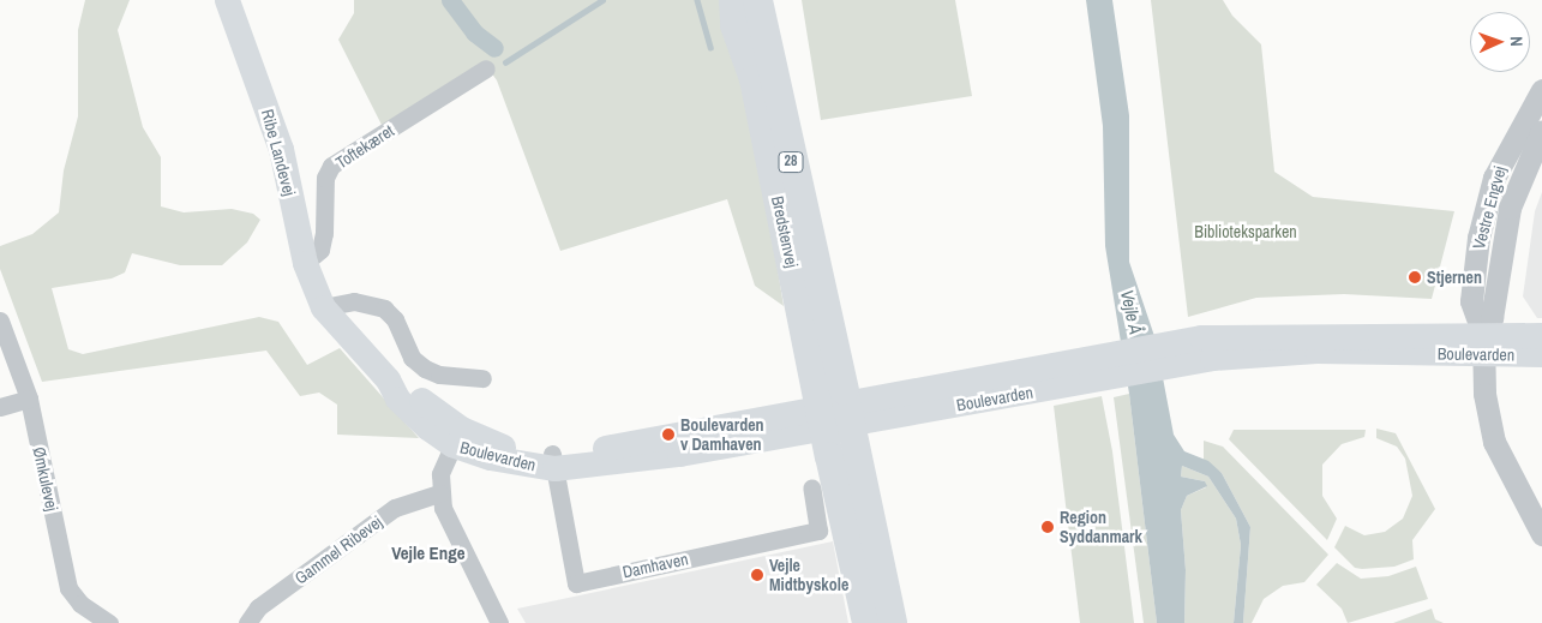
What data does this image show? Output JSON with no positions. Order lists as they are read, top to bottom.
{
  "streets": {
    "highway": ["28", "Bredstenvej"],
    "main road": ["Ribe Landevej", "Boulevarden"],
    "street": [
      "Toftekæret",
      "Vestre Engvej",
      "Ømkulevej",
      "Gammel Ribevej",
      "Damhaven"
    ]
  },
  "crossings": [
    ["Toftekæret", "Ribe Landevej"],
    ["Ribe Landevej", "Boulevarden"],
    ["28", "Bredstenvej"],
    ["28", "Boulevarden"],
    ["Vestre Engvej", "Boulevarden"],
    ["Bredstenvej", "Boulevarden"],
    ["Boulevarden", "Damhaven"]
  ],
  "districts": ["Vejle Enge"],
  "water": ["Vejle Å"],
  "parks": ["Biblioteksparken"],
  "places": [
    "Stjernen",
    "Boulevarden v Damhaven",
    "Region Syddanmark",
    "Vejle Midtbyskole"
  ],
  "north": "right"
}
